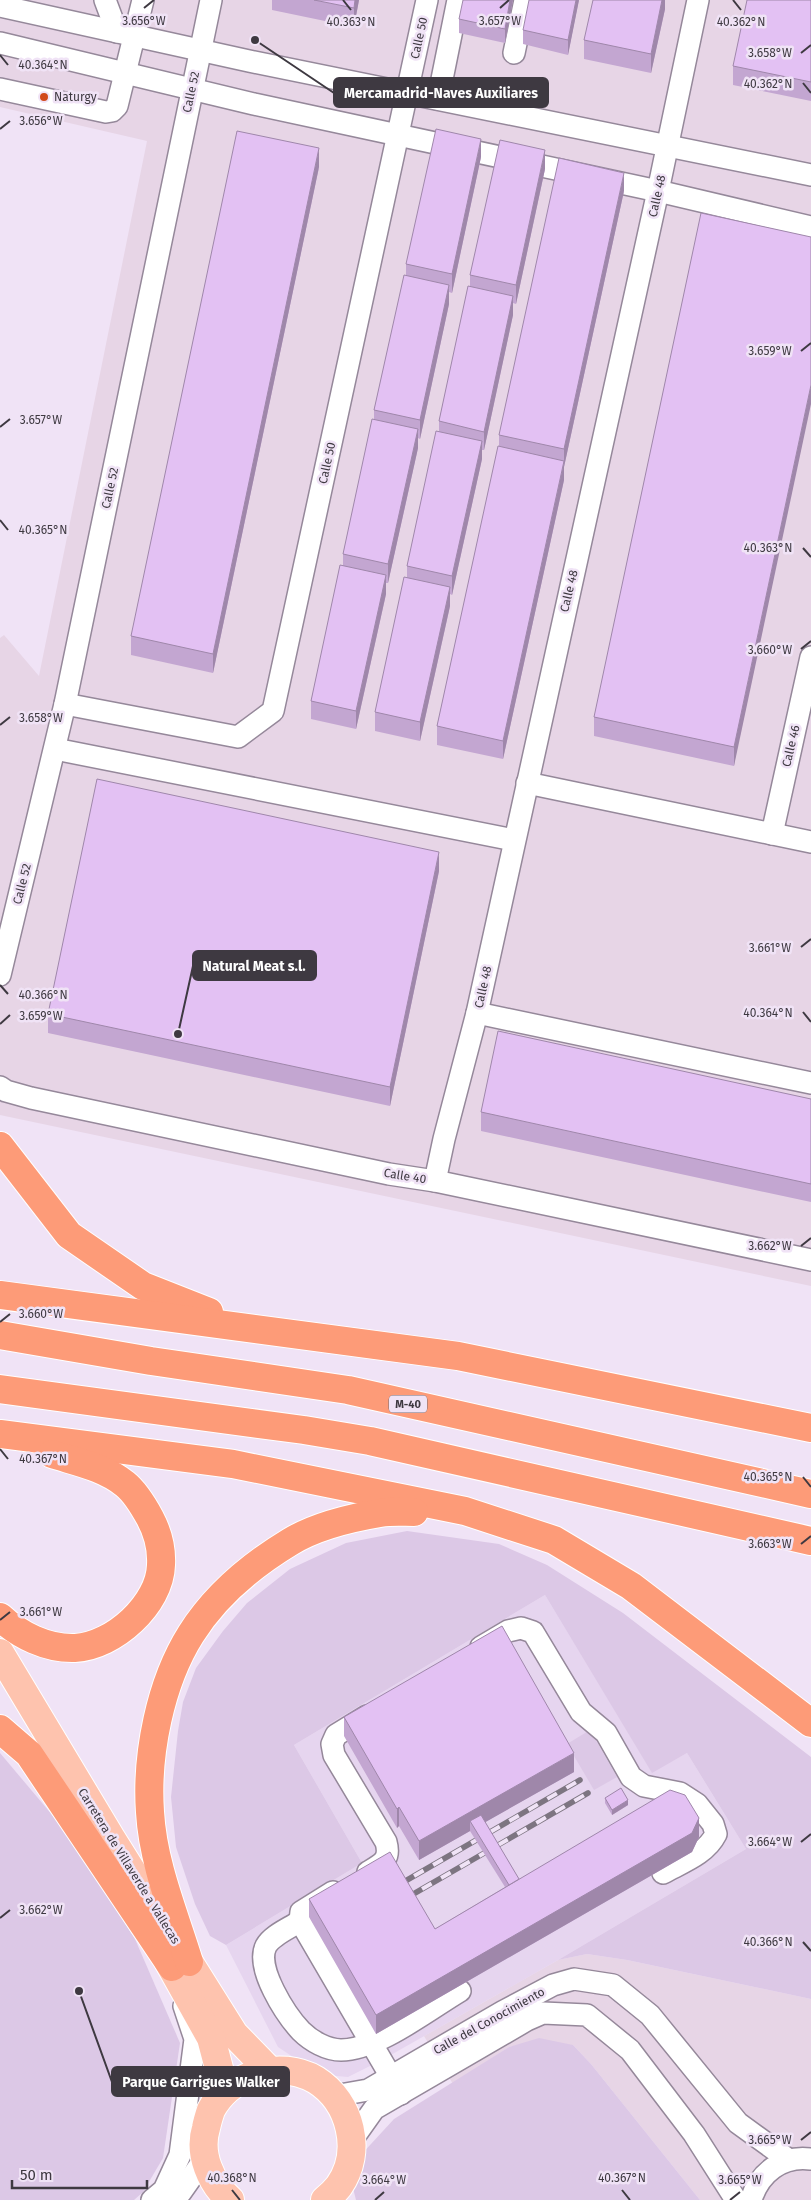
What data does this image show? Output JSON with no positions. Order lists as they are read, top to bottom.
{
  "streets": {
    "highway": ["M-40"],
    "main road": ["Carretera de Villaverde a Vallecas"],
    "street": [
      "Calle 50",
      "Calle 52",
      "Calle 48",
      "Calle 46",
      "Calle 40",
      "Calle del Conocimiento"
    ]
  },
  "crossings": [
    ["Calle 50", "Calle 52"],
    ["Calle 48", "Calle 40"]
  ],
  "places": [
    "Mercamadrid-Naves Auxiliares",
    "Naturgy",
    "Natural Meat s.l.",
    "Parque Garrigues Walker"
  ],
  "scale_bar": "50 m",
  "coordinates": [
    "3.656°W",
    "3.657°W",
    "40.362°N",
    "40.363°N",
    "3.658°W",
    "40.364°N",
    "3.659°W",
    "40.365°N",
    "3.660°W",
    "3.661°W",
    "40.366°N",
    "3.662°W",
    "40.367°N",
    "3.663°W",
    "3.664°W",
    "3.665°W",
    "40.368°N"
  ]
}
